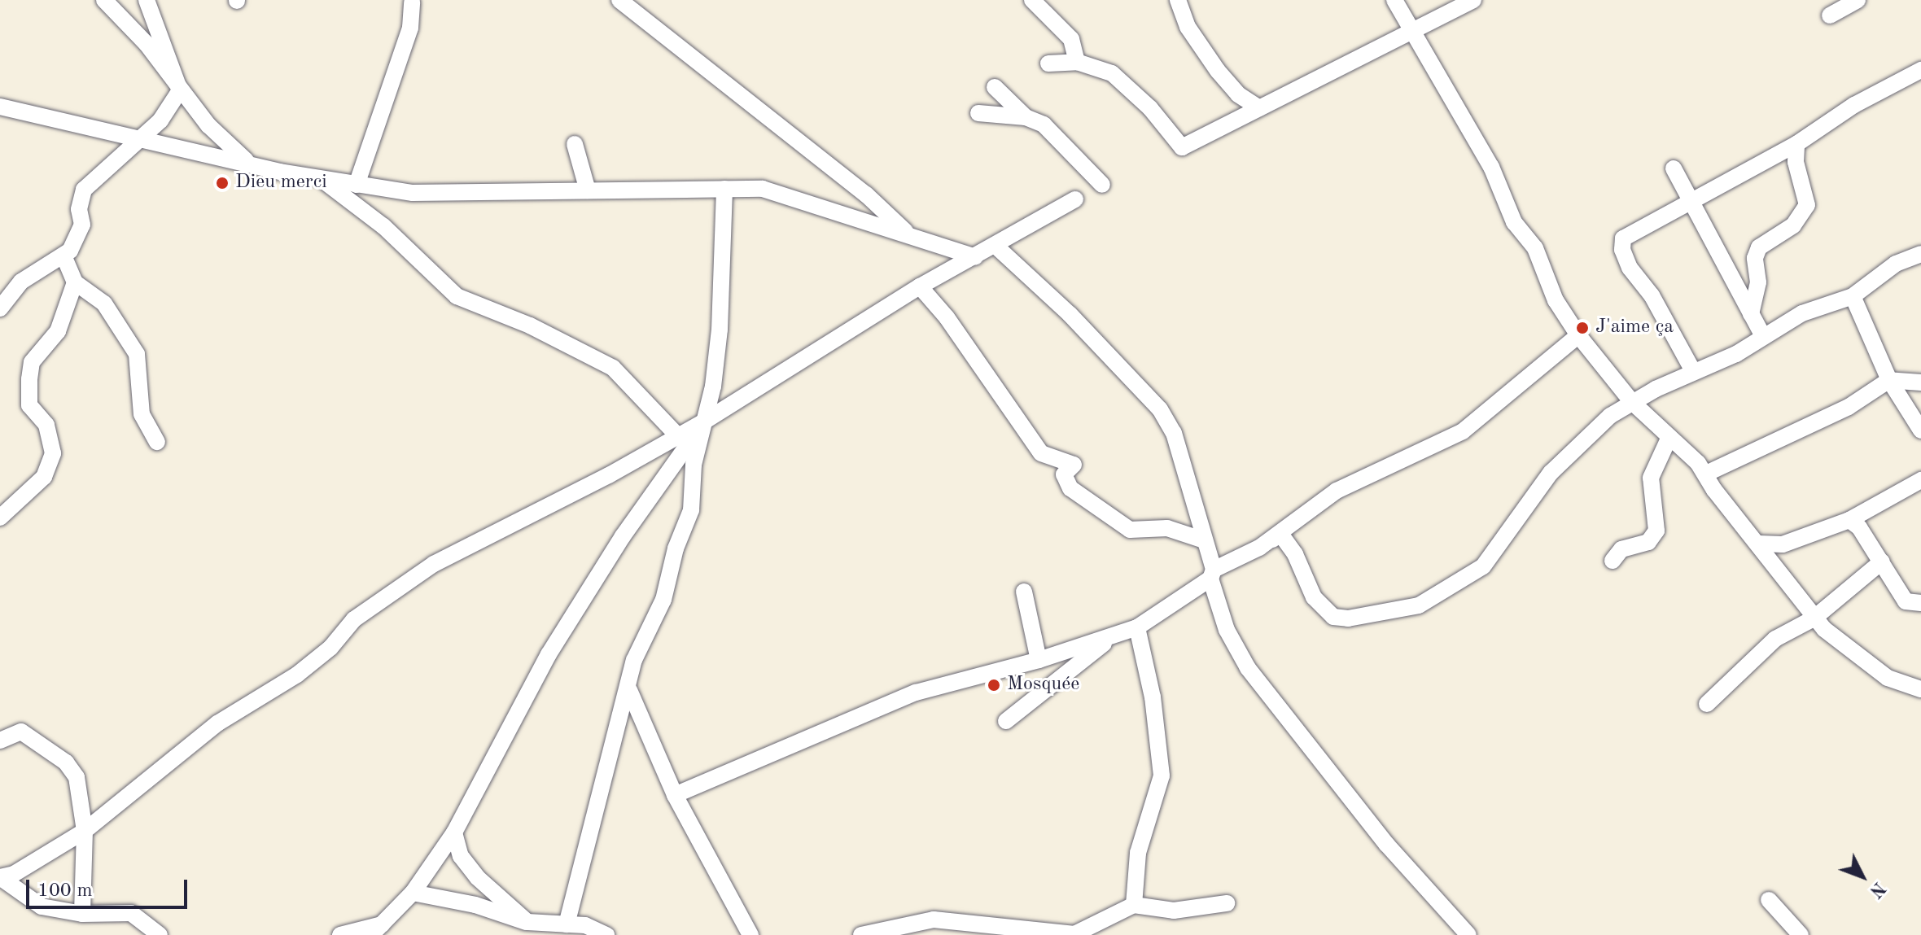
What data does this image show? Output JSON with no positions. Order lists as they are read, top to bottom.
{
  "places": ["Dieu merci", "J'aime ça", "Mosquée"],
  "scale_bar": "100 m",
  "north": "bottom right"
}
